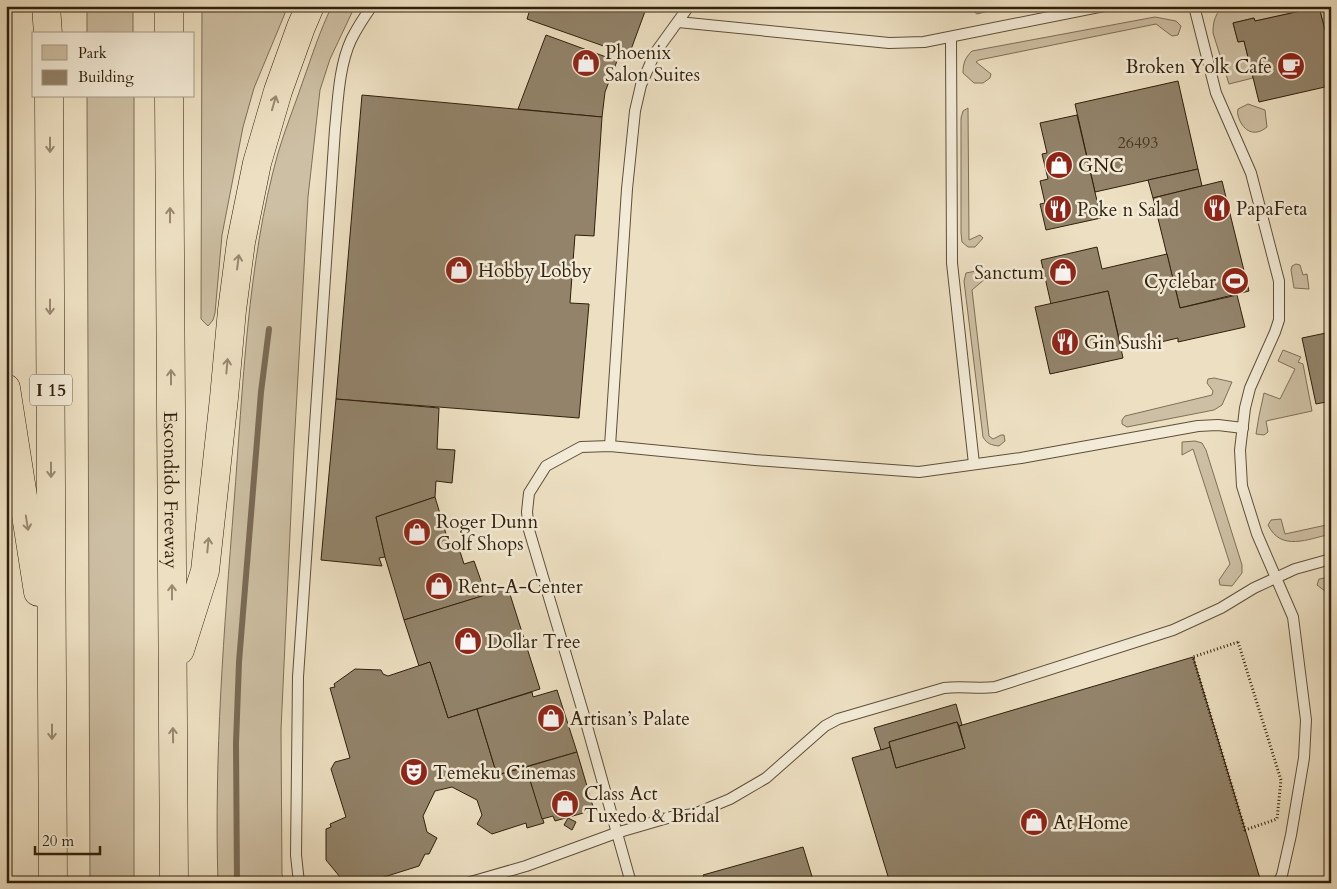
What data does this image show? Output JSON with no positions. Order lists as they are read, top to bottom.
{
  "streets": {
    "highway": ["I 15", "Escondido Freeway"]
  },
  "places": {
    "shop": [
      "Phoenix Salon Suites",
      "GNC",
      "Hobby Lobby",
      "Sanctum",
      "Roger Dunn Golf Shops",
      "Rent-A-Center",
      "Dollar Tree",
      "Artisan’s Palate",
      "Class Act Tuxedo & Bridal",
      "At Home"
    ],
    "cafe": ["Broken Yolk Cafe"],
    "restaurant": ["PapaFeta", "Poke n Salad", "Gin Sushi"],
    "sports": ["Cyclebar"],
    "theatre": ["Temeku Cinemas"]
  },
  "house_numbers": ["26493"],
  "legend": ["Park", "Building"],
  "scale_bar": "20 m"
}
